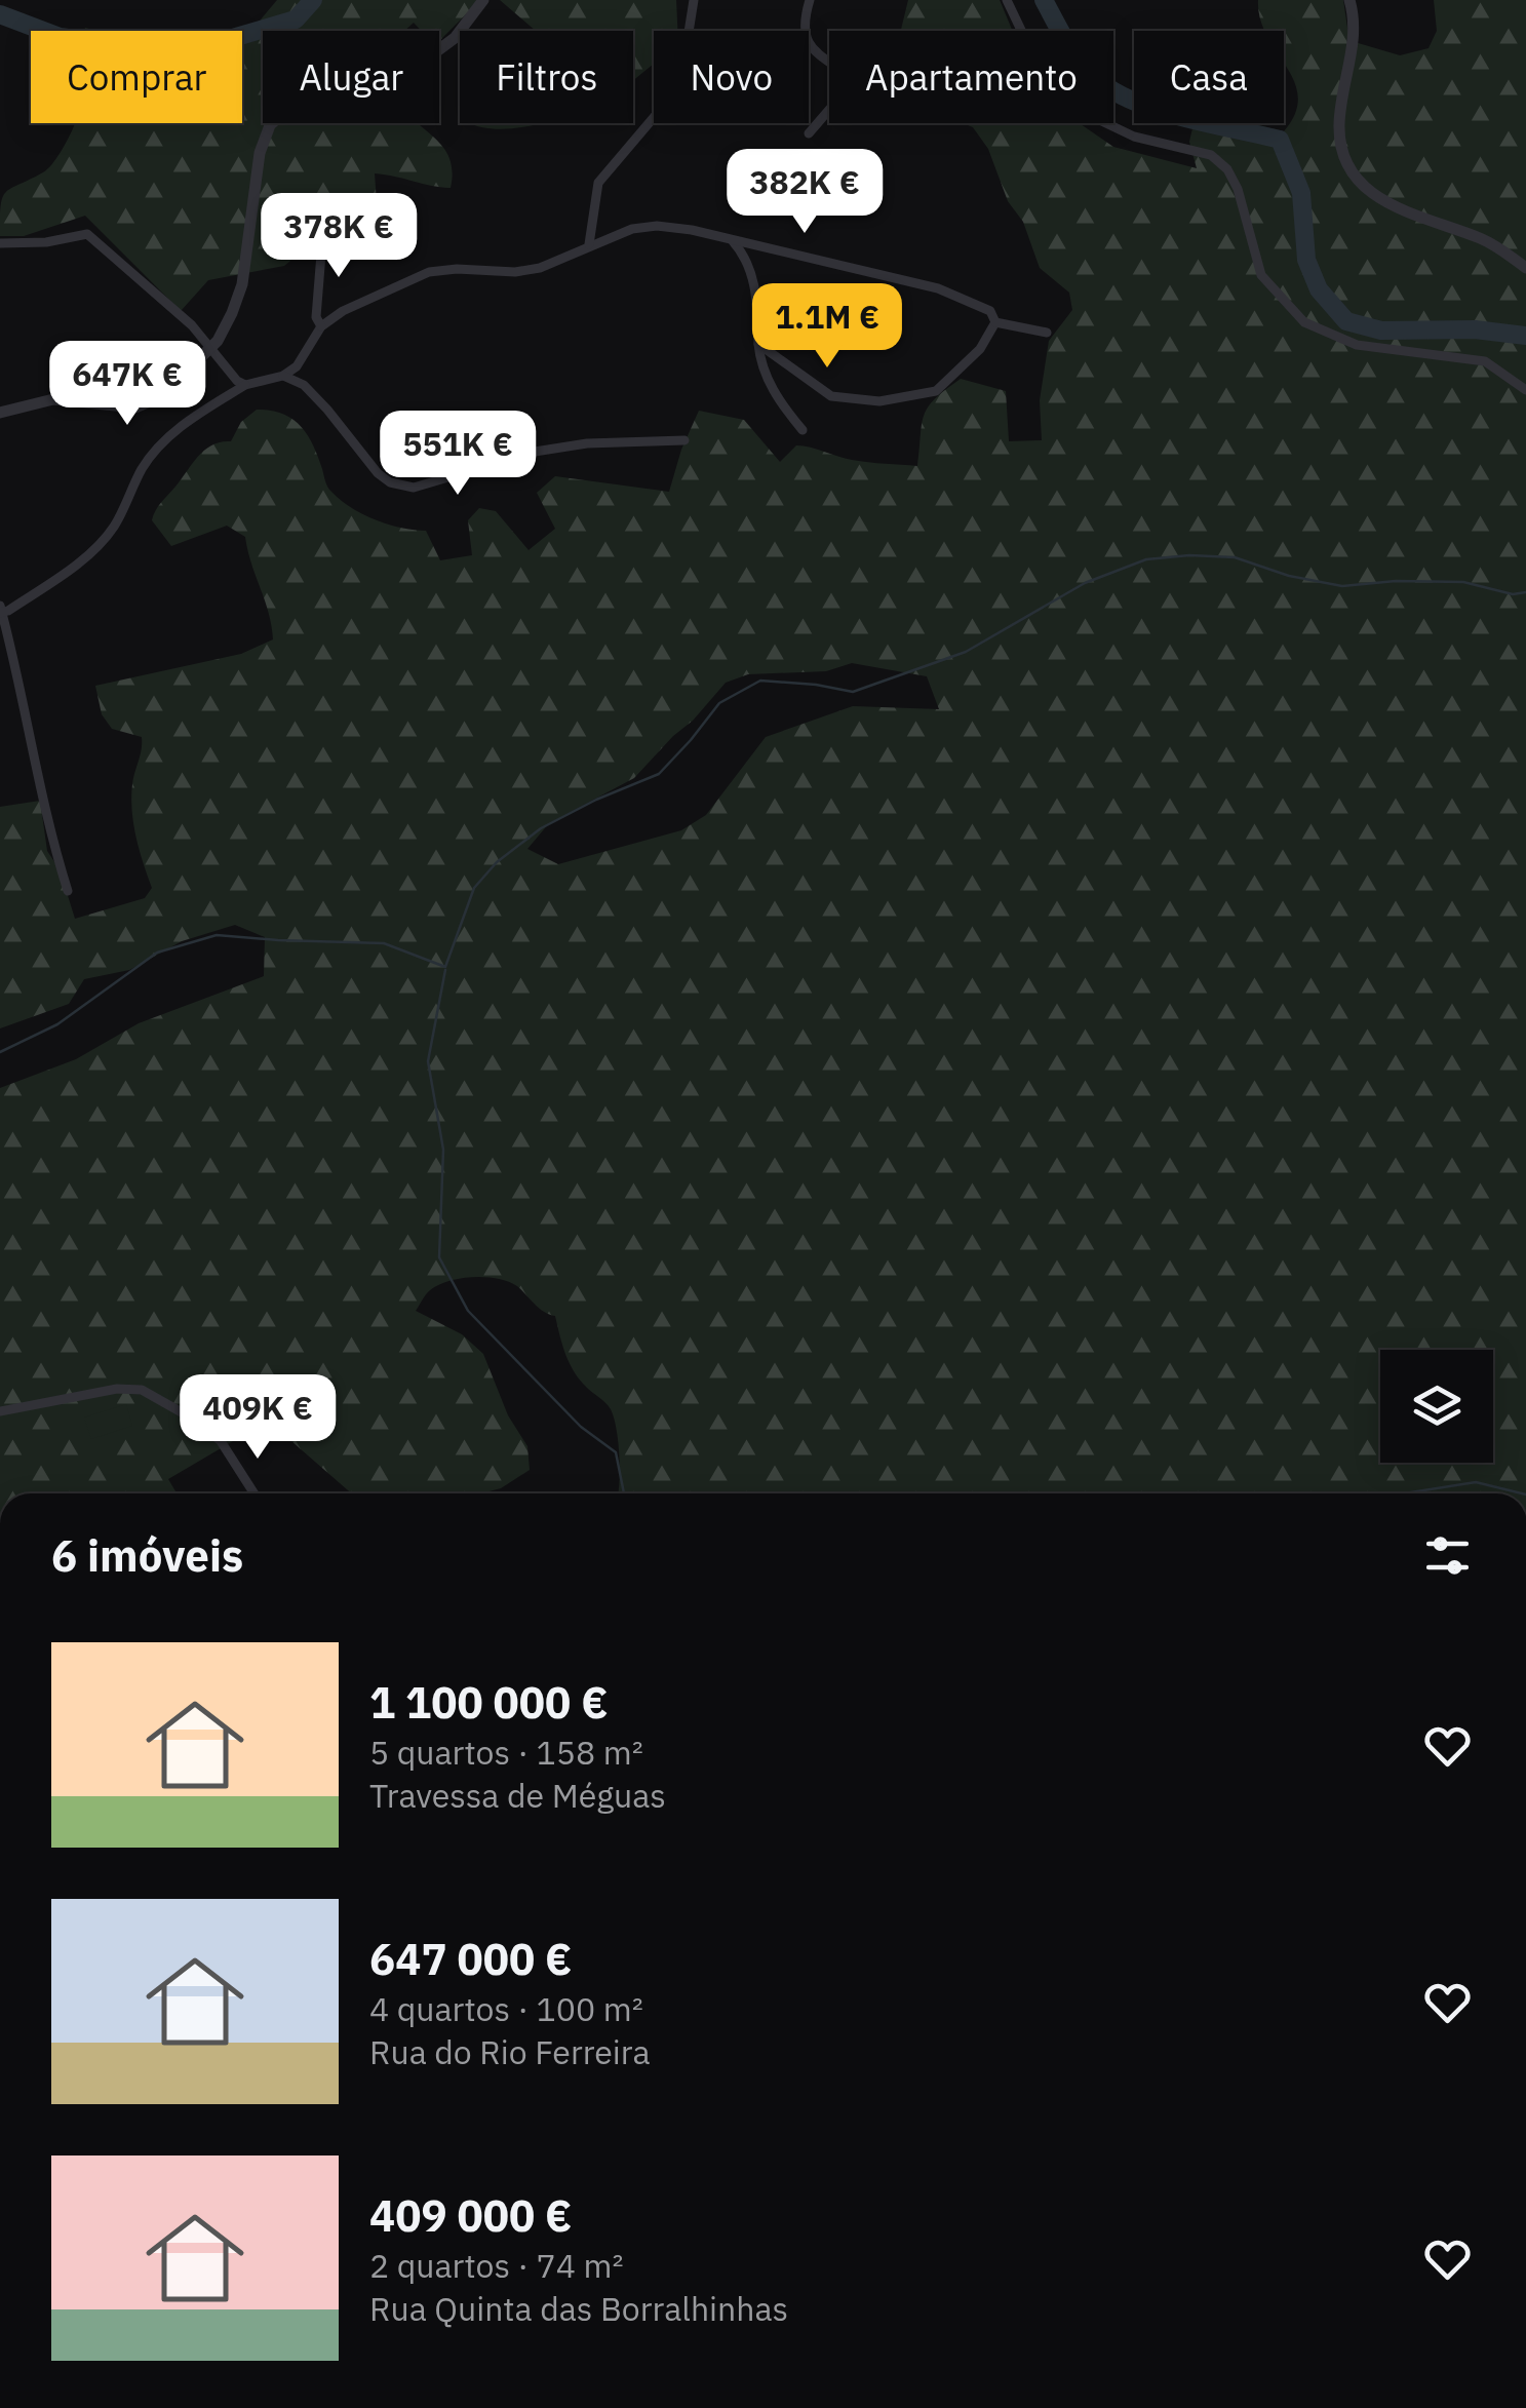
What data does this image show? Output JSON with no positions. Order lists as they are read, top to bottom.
{
  "page": {
    "chip": [
      "Comprar",
      "Alugar",
      "Filtros",
      "Novo",
      "Apartamento",
      "Casa"
    ],
    "price": [
      "382K €",
      "378K €",
      "1.1M €",
      "647K €",
      "551K €",
      "409K €"
    ],
    "heading": "6 imóveis",
    "list": [
      {
        "name": "1 100 000 €",
        "note": "5 quartos · 158 m² · Travessa de Méguas"
      },
      {
        "name": "647 000 €",
        "note": "4 quartos · 100 m² · Rua do Rio Ferreira"
      },
      {
        "name": "409 000 €",
        "note": "2 quartos · 74 m² · Rua Quinta das Borralhinhas"
      }
    ]
  }
}
